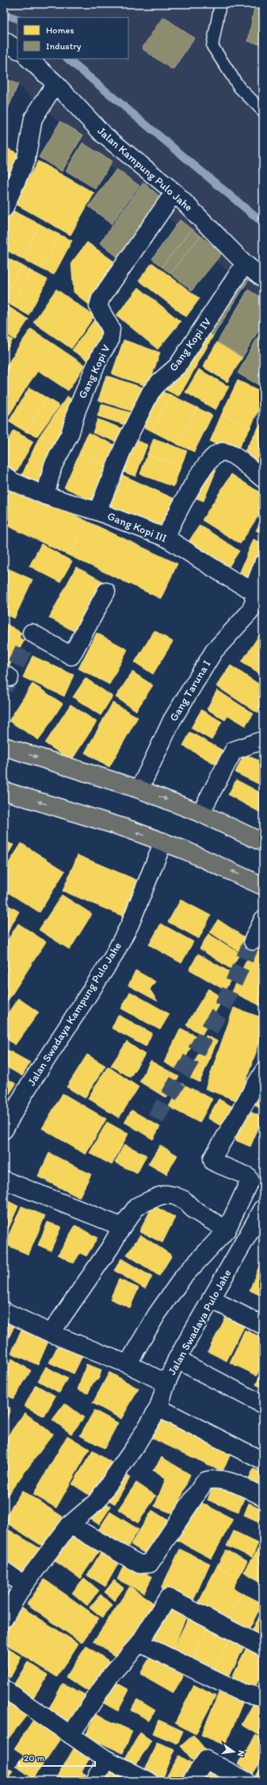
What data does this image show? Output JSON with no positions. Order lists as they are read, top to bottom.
{
  "streets": {
    "street": [
      "Jalan Kampung Pulo Jahe",
      "Gang Kopi IV",
      "Gang Kopi V",
      "Gang Kopi III",
      "Gang Taruna I",
      "Jalan Swadaya Kampung Pulo Jahe",
      "Jalan Swadaya Pulo Jahe"
    ]
  },
  "crossings": [
    ["Jalan Kampung Pulo Jahe", "Gang Kopi IV"],
    ["Jalan Kampung Pulo Jahe", "Gang Kopi V"],
    ["Gang Kopi IV", "Gang Kopi III"],
    ["Gang Kopi V", "Gang Kopi III"],
    ["Gang Kopi III", "Gang Taruna I"]
  ],
  "legend": ["Homes", "Industry"],
  "scale_bar": "20 m",
  "north": "right"
}
